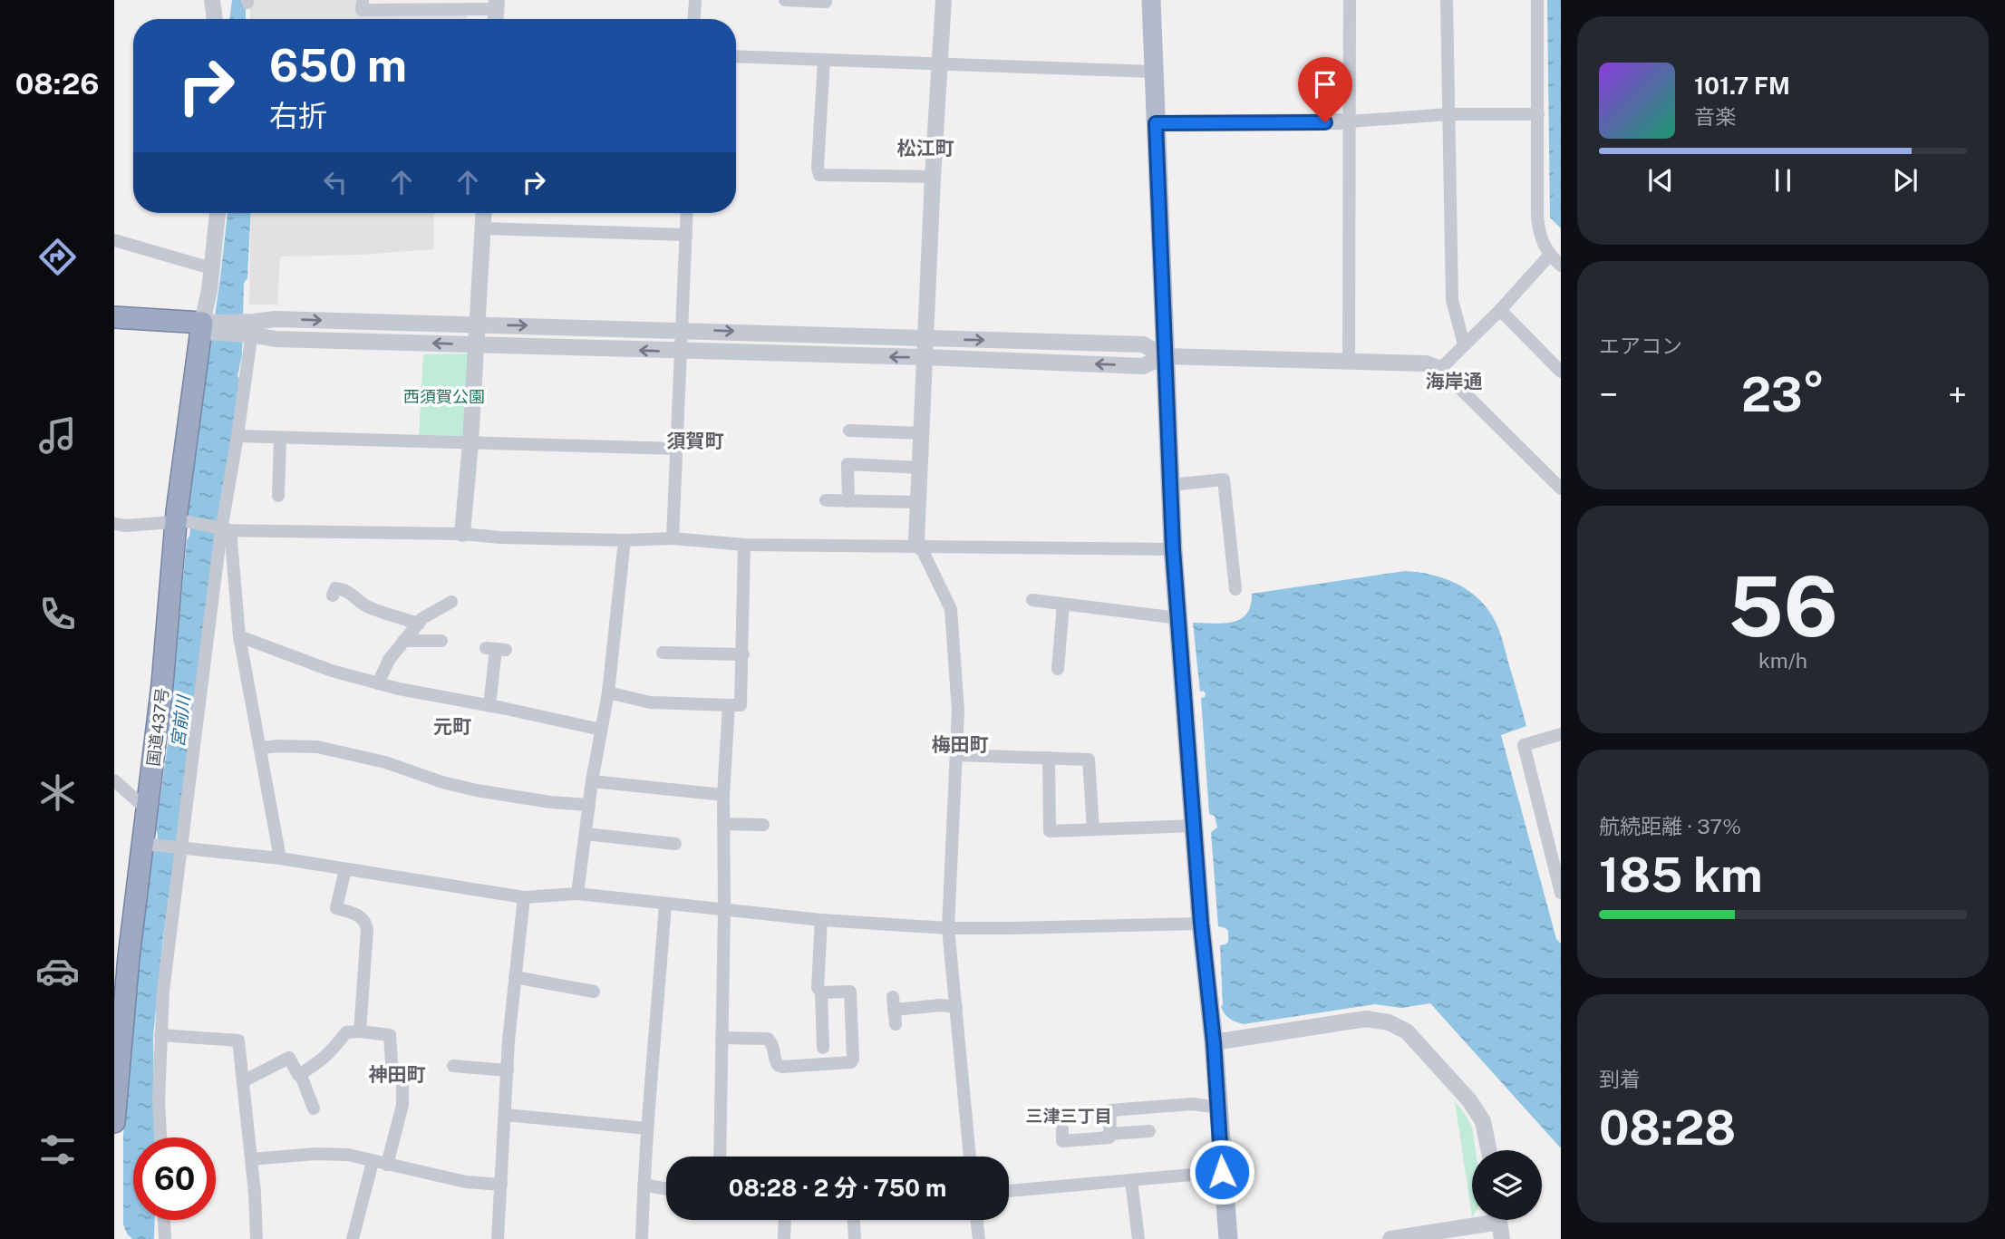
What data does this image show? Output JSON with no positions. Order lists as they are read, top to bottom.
{
  "streets": {
    "highway": ["国道437号"]
  },
  "districts": [
    "松江町",
    "海岸通",
    "須賀町",
    "元町",
    "梅田町",
    "神田町",
    "三津三丁目"
  ],
  "water": ["宮前川"],
  "parks": ["西須賀公園"],
  "page": {
    "tabs": "08:26",
    "turn": ["650 m", "右折"],
    "song": ["101.7 FM", "音楽"],
    "tile": [
      "エアコン",
      ["56", "km/h"],
      ["航続距離 · 37%", "185 km"],
      ["到着", "08:28"]
    ],
    "heat": ["−", "23°", "+"],
    "limit": "60",
    "trip": "08:28 · 2 分 · 750 m"
  }
}
